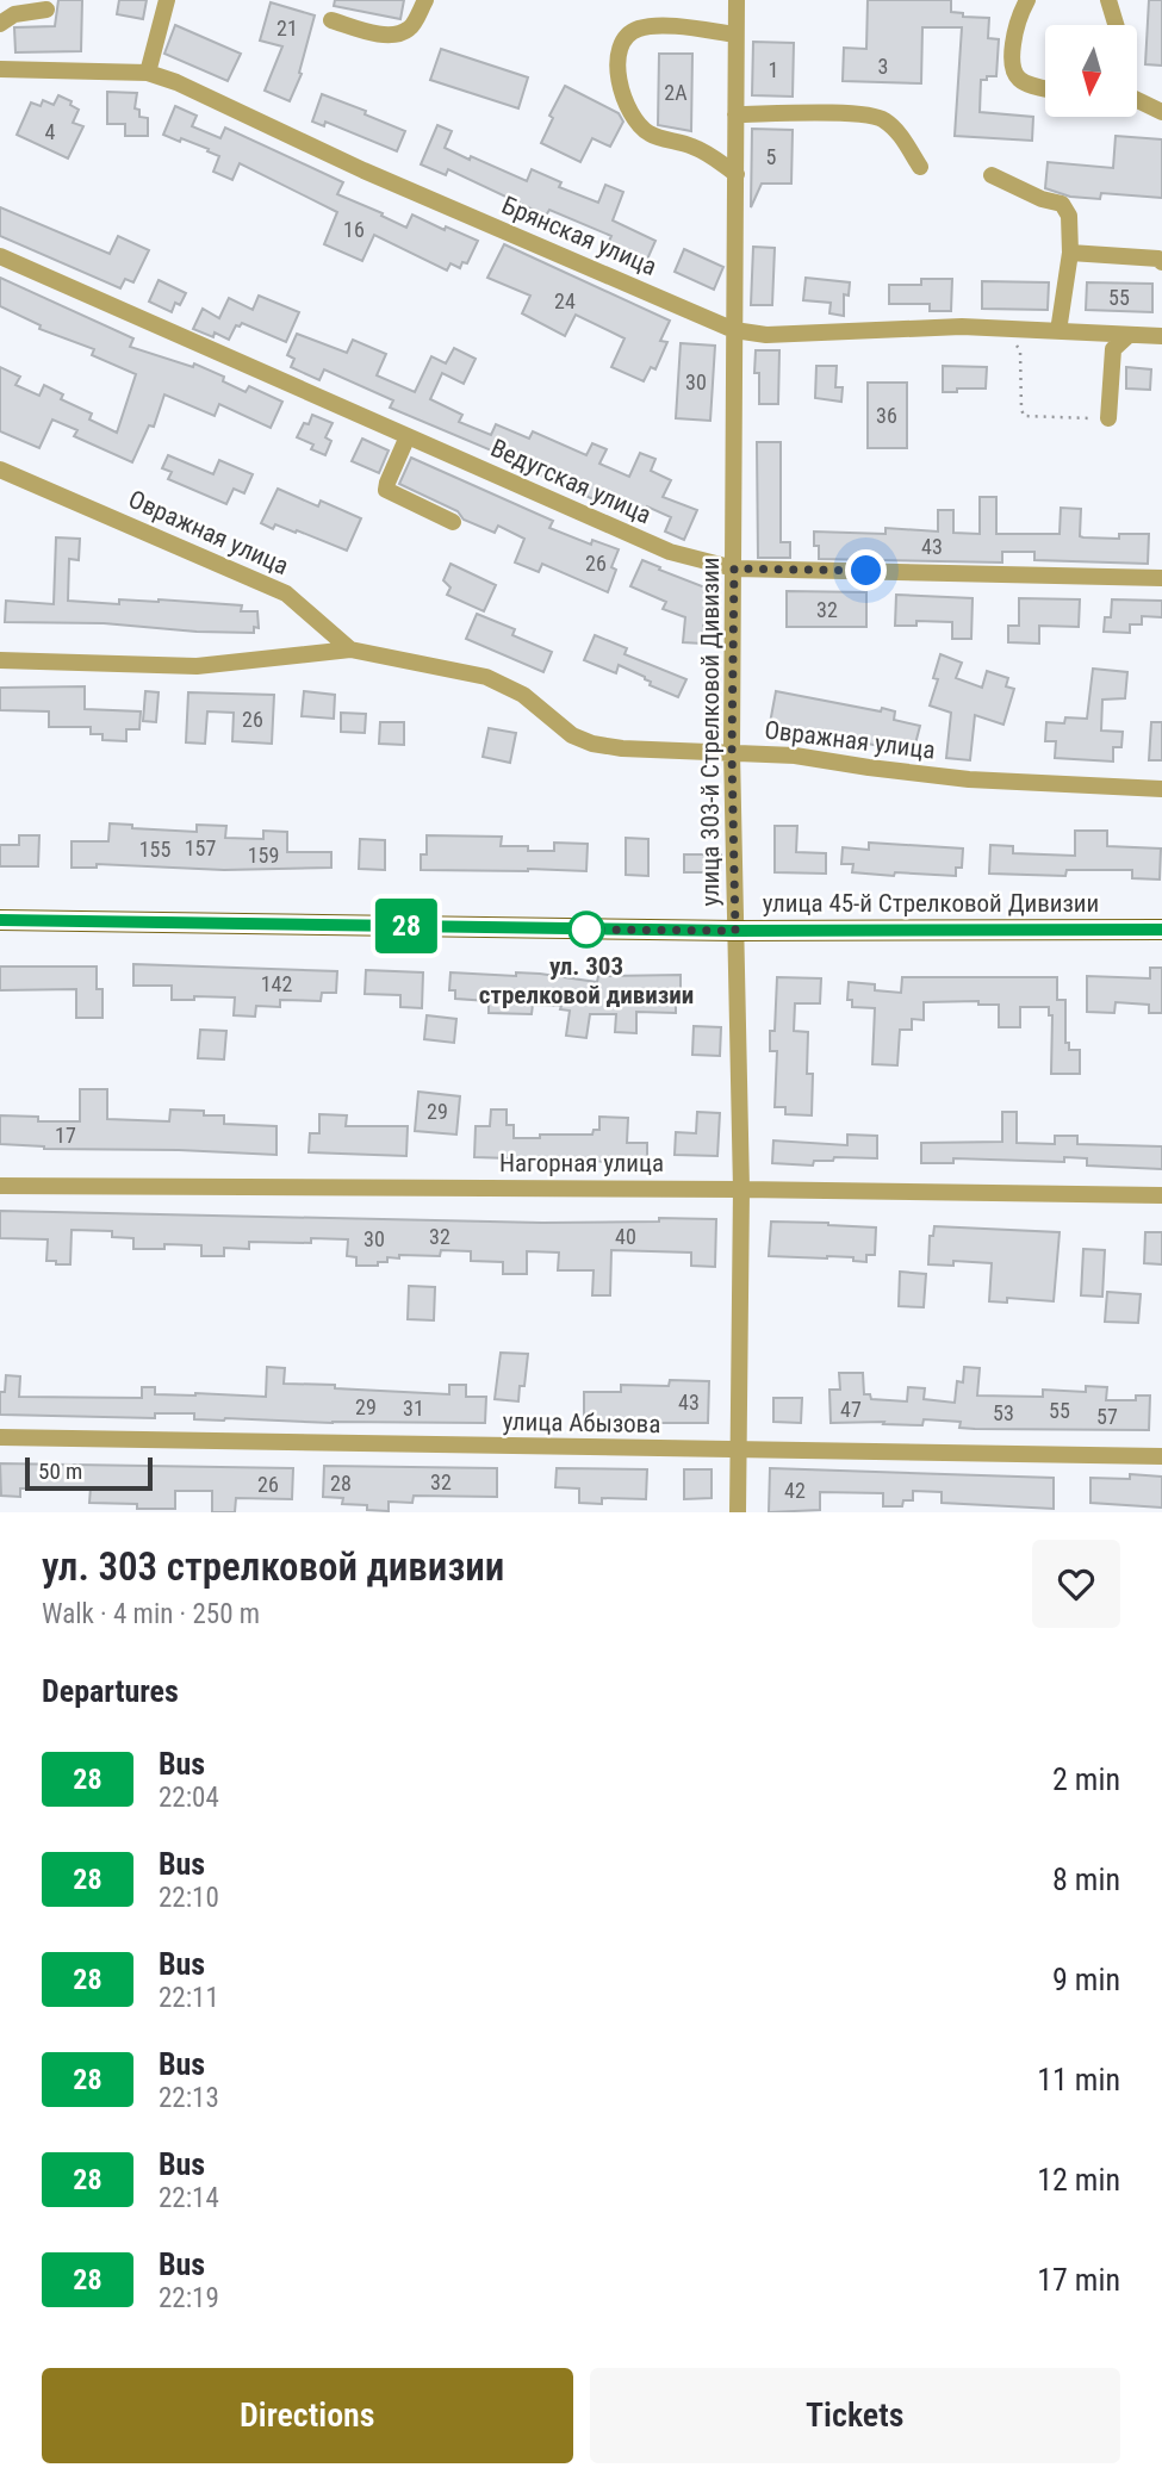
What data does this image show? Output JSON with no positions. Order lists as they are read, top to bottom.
{
  "streets": {
    "main road": ["улица 45-й Стрелковой Дивизии"],
    "street": [
      "Брянская улица",
      "Ведугская улица",
      "Овражная улица",
      "улица 303-й Стрелковой Дивизии",
      "Нагорная улица",
      "улица Абызова"
    ]
  },
  "crossings": [
    ["Брянская улица", "улица 303-й Стрелковой Дивизии"],
    ["Ведугская улица", "улица 303-й Стрелковой Дивизии"],
    ["Овражная улица", "улица 303-й Стрелковой Дивизии"],
    ["улица 303-й Стрелковой Дивизии", "улица 45-й Стрелковой Дивизии"],
    ["улица 303-й Стрелковой Дивизии", "Нагорная улица"],
    ["улица 303-й Стрелковой Дивизии", "улица Абызова"]
  ],
  "places": ["ул. 303 стрелковой дивизии"],
  "lines": ["bus line 28"],
  "house_numbers": [
    "21",
    "3",
    "1",
    "2А",
    "4",
    "5",
    "16",
    "55",
    "24",
    "30",
    "36",
    "43",
    "26",
    "32",
    "26",
    "157",
    "155",
    "159",
    "142",
    "29",
    "17",
    "32",
    "40",
    "30",
    "43",
    "29",
    "31",
    "47",
    "55",
    "53",
    "57",
    "32",
    "28",
    "26",
    "42"
  ],
  "scale_bar": "50 m",
  "north": "bottom",
  "page": {
    "on_map": "28",
    "scale": "50 m",
    "heading": [
      ["ул. 303 стрелковой дивизии", "Walk · 4 min · 250 m"],
      "Departures"
    ],
    "list": [
      {
        "mark": "28",
        "name": "Bus",
        "note": "22:04",
        "value": "2 min"
      },
      {
        "mark": "28",
        "name": "Bus",
        "note": "22:10",
        "value": "8 min"
      },
      {
        "mark": "28",
        "name": "Bus",
        "note": "22:11",
        "value": "9 min"
      },
      {
        "mark": "28",
        "name": "Bus",
        "note": "22:13",
        "value": "11 min"
      },
      {
        "mark": "28",
        "name": "Bus",
        "note": "22:14",
        "value": "12 min"
      },
      {
        "mark": "28",
        "name": "Bus",
        "note": "22:19",
        "value": "17 min"
      }
    ],
    "buttons": ["Directions", "Tickets"]
  }
}
